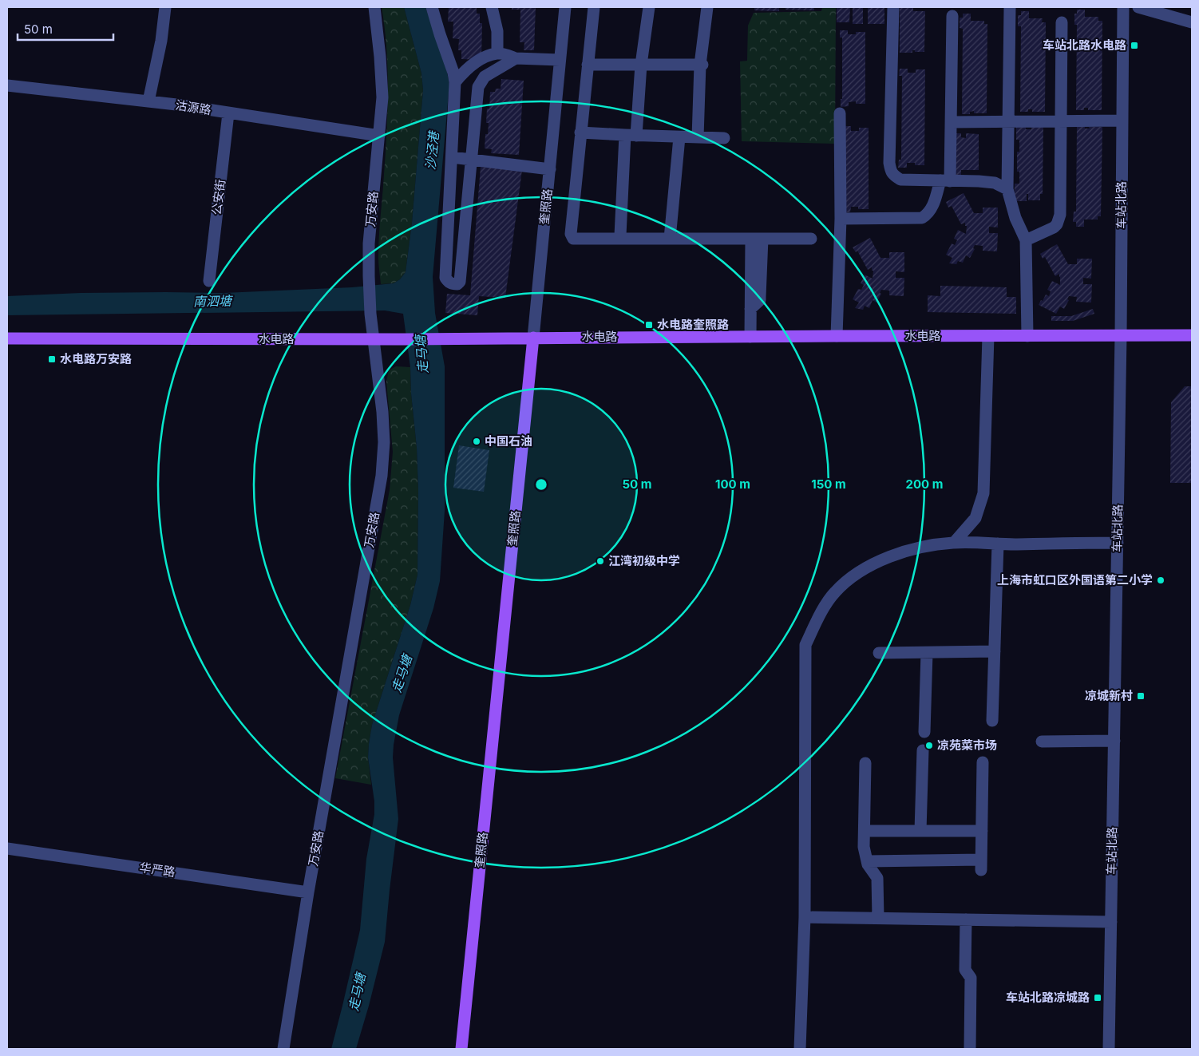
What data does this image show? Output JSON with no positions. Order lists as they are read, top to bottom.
{
  "streets": {
    "main road": ["奎照路", "水电路"],
    "street": [
      "沽源路",
      "公安街",
      "车站北路",
      "万安路",
      "华严路"
    ]
  },
  "crossings": [
    ["沽源路", "公安街"],
    ["沽源路", "万安路"],
    ["车站北路", "水电路"],
    ["奎照路", "水电路"],
    ["万安路", "水电路"],
    ["万安路", "华严路"]
  ],
  "water": ["沙泾港", "南泗塘", "走马塘"],
  "places": {
    "transit": [
      "车站北路水电路",
      "水电路奎照路",
      "水电路万安路",
      "凉城新村",
      "车站北路凉城路"
    ],
    "other": [
      "中国石油",
      "江湾初级中学",
      "上海市虹口区外国语第二小学",
      "凉苑菜市场"
    ]
  },
  "scale_bar": "50 m",
  "rings": [
    "50 m",
    "100 m",
    "150 m",
    "200 m"
  ]
}
